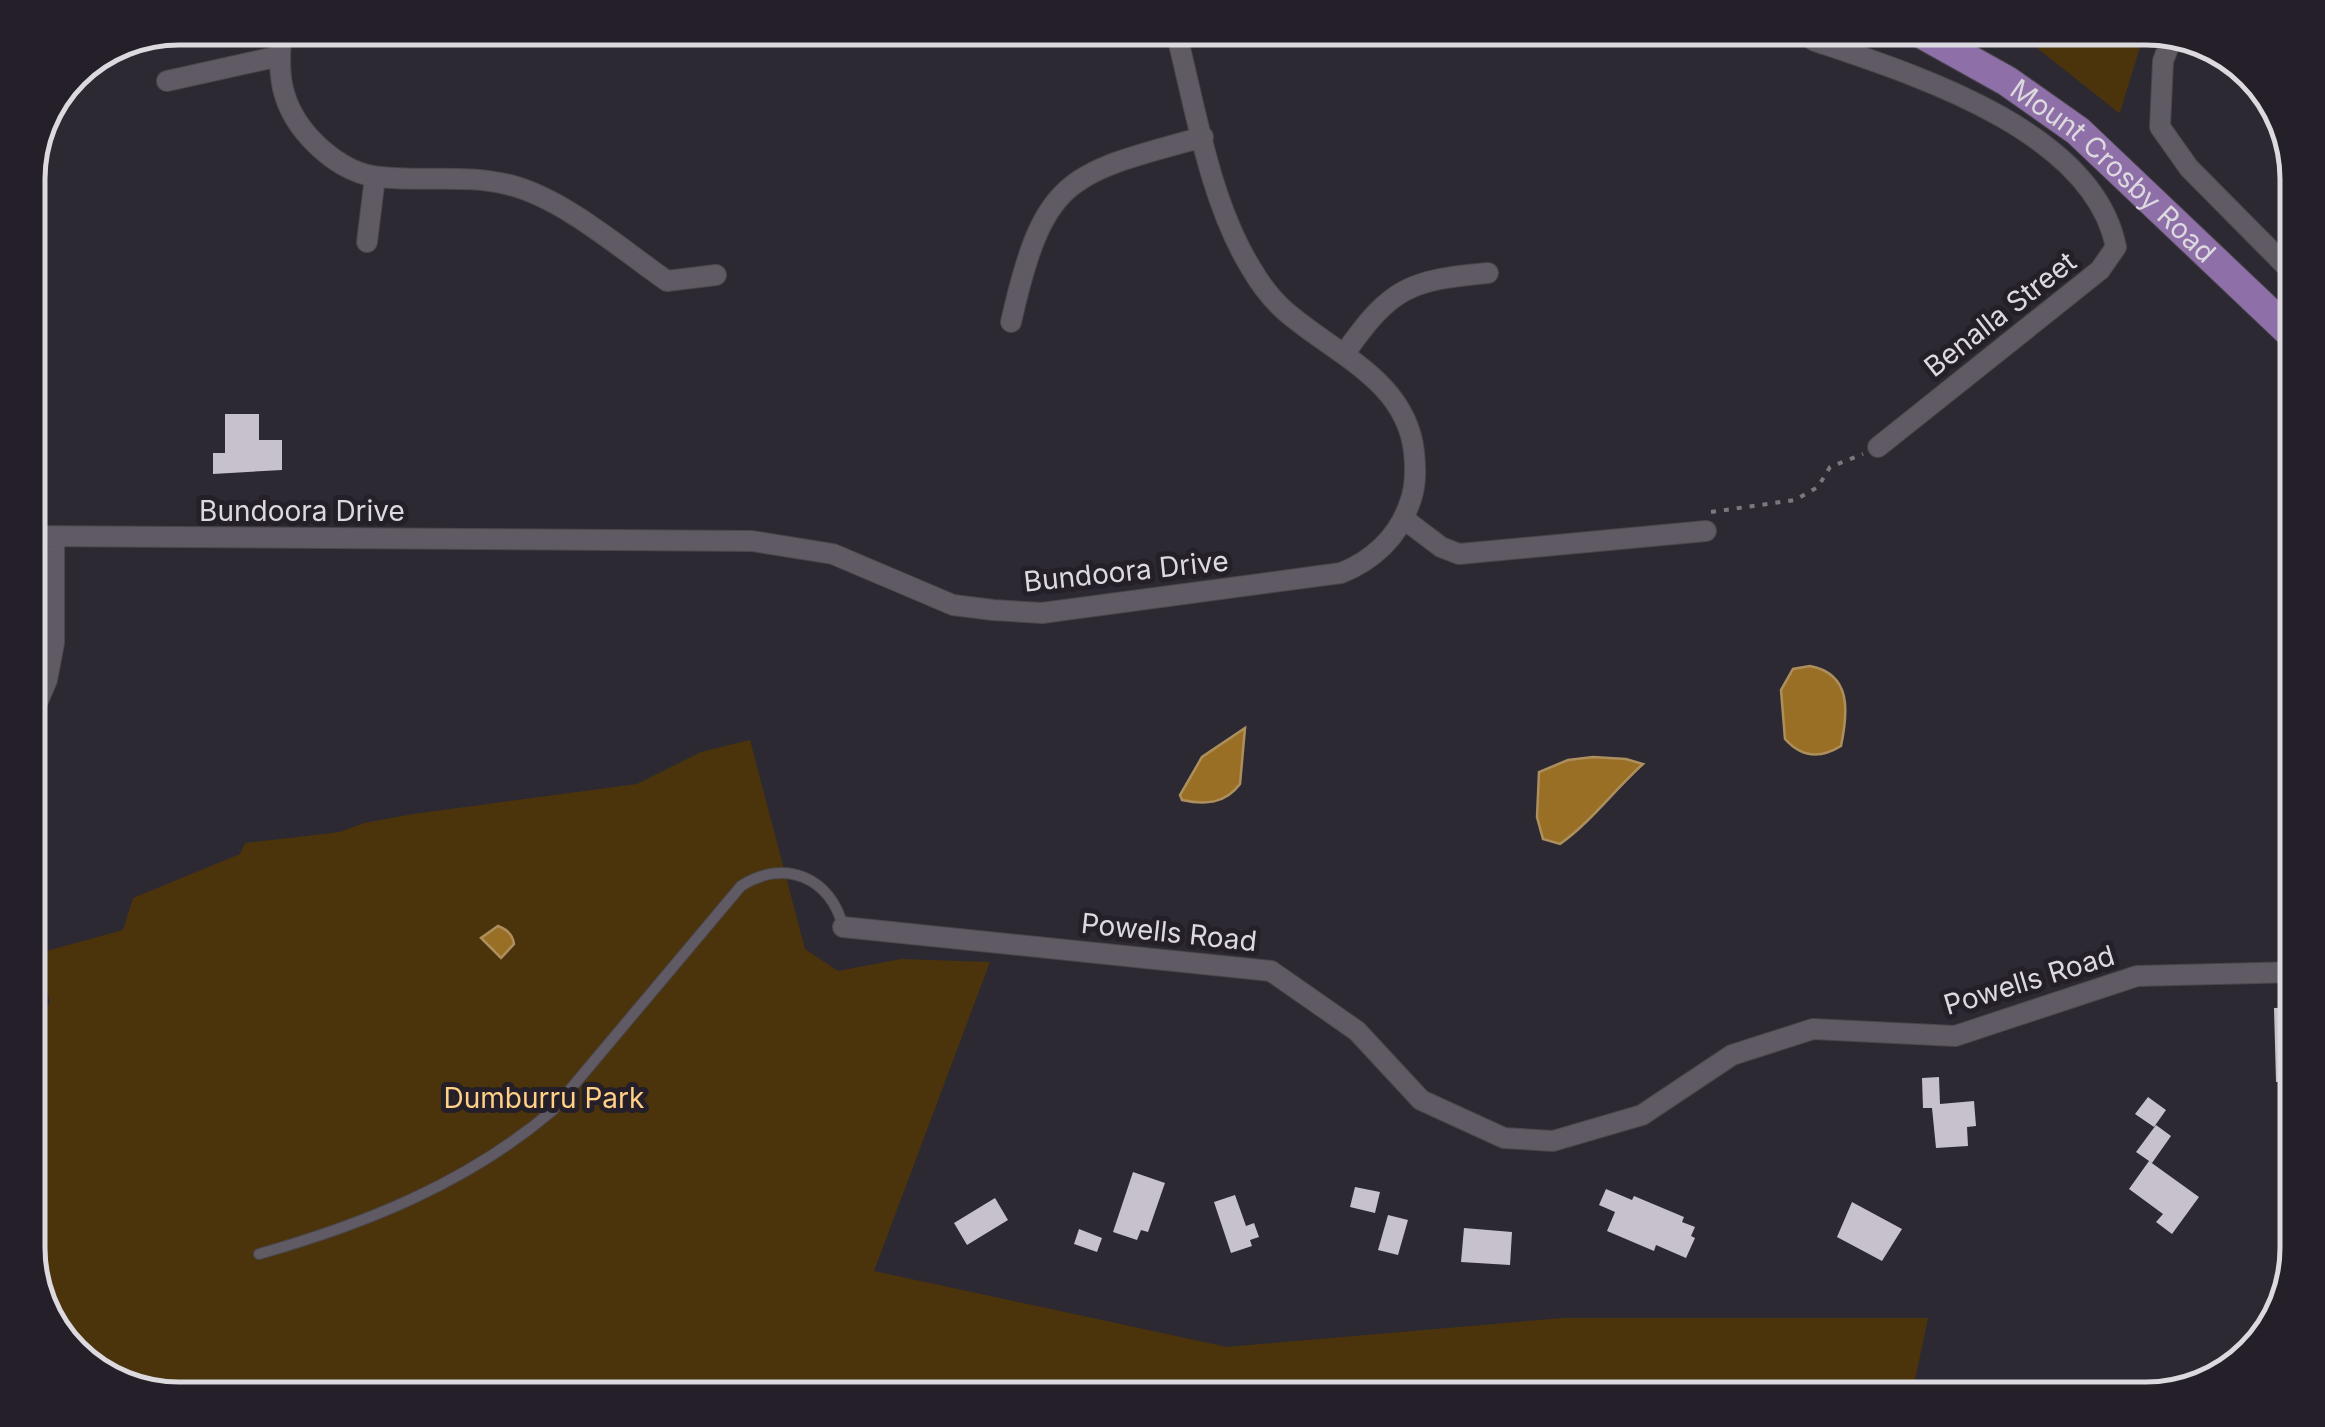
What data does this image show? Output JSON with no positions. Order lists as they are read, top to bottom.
{
  "streets": {
    "main road": ["Mount Crosby Road"],
    "street": ["Benalla Street", "Bundoora Drive", "Powells Road"]
  },
  "parks": ["Dumburru Park"]
}
